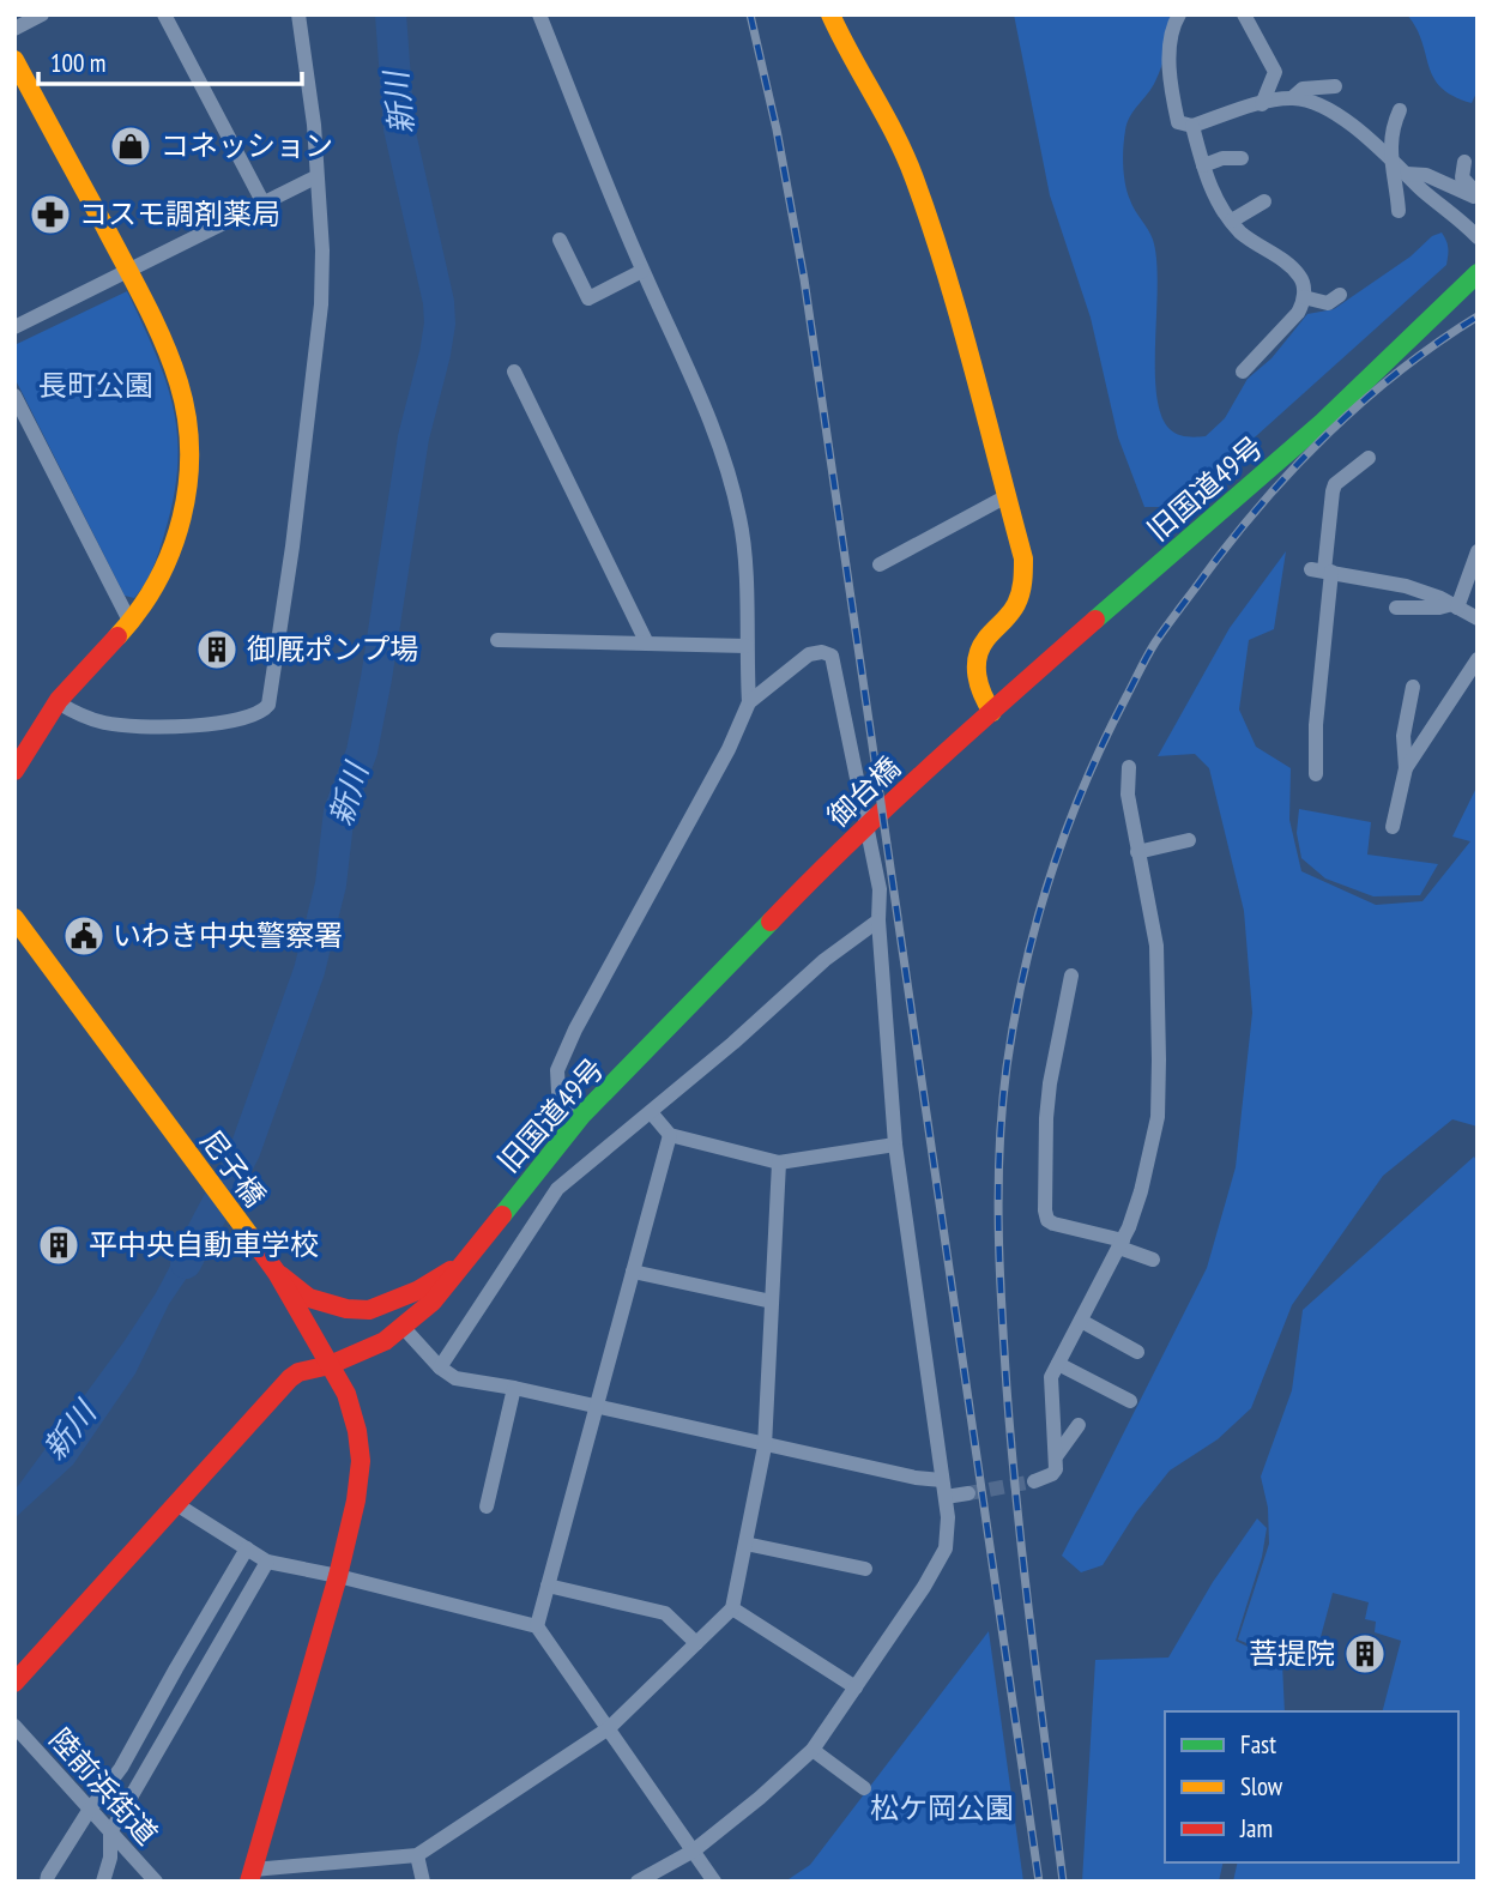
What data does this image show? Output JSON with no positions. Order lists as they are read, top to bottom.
{
  "streets": {
    "street": [
      "旧国道49号",
      "御台橋",
      "尼子橋",
      "陸前浜街道"
    ]
  },
  "crossings": [
    ["旧国道49号", "御台橋"]
  ],
  "water": ["新川"],
  "parks": ["長町公園", "松ケ岡公園"],
  "places": {
    "shop": ["コネッション"],
    "pharmacy": ["コスモ調剤薬局"],
    "building": ["御厩ポンプ場", "平中央自動車学校", "菩提院"],
    "public building": ["いわき中央警察署"]
  },
  "legend": ["Fast", "Slow", "Jam"],
  "scale_bar": "100 m"
}
